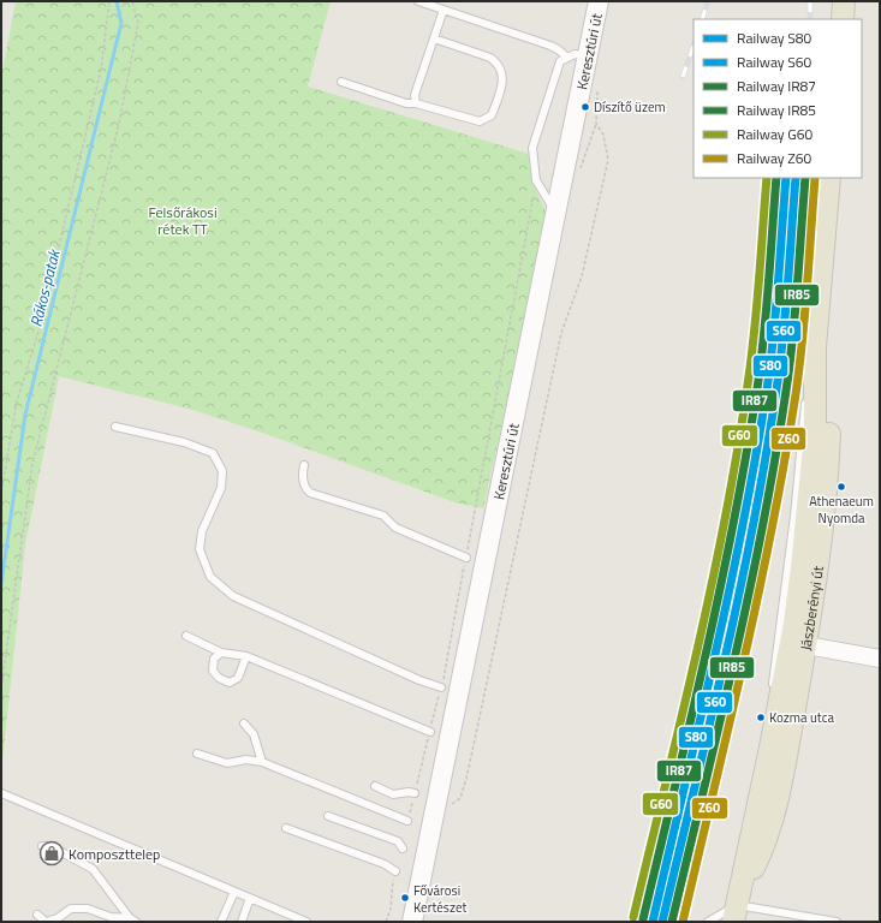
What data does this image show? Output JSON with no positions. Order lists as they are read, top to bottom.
{
  "streets": {
    "main road": ["Keresztúri út", "Jászberényi út"]
  },
  "water": ["Rákos-patak"],
  "parks": ["Felsőrákosi rétek TT"],
  "places": {
    "other": [
      "Díszítő üzem",
      "Athenaeum Nyomda",
      "Kozma utca",
      "Fővárosi Kertészet"
    ],
    "shop": ["Komposzttelep"]
  },
  "lines": [
    "rail line S80",
    "rail line S60",
    "rail line IR87",
    "rail line IR85",
    "rail line G60",
    "rail line Z60"
  ],
  "legend": [
    "Railway S80",
    "Railway S60",
    "Railway IR87",
    "Railway IR85",
    "Railway G60",
    "Railway Z60"
  ]
}
